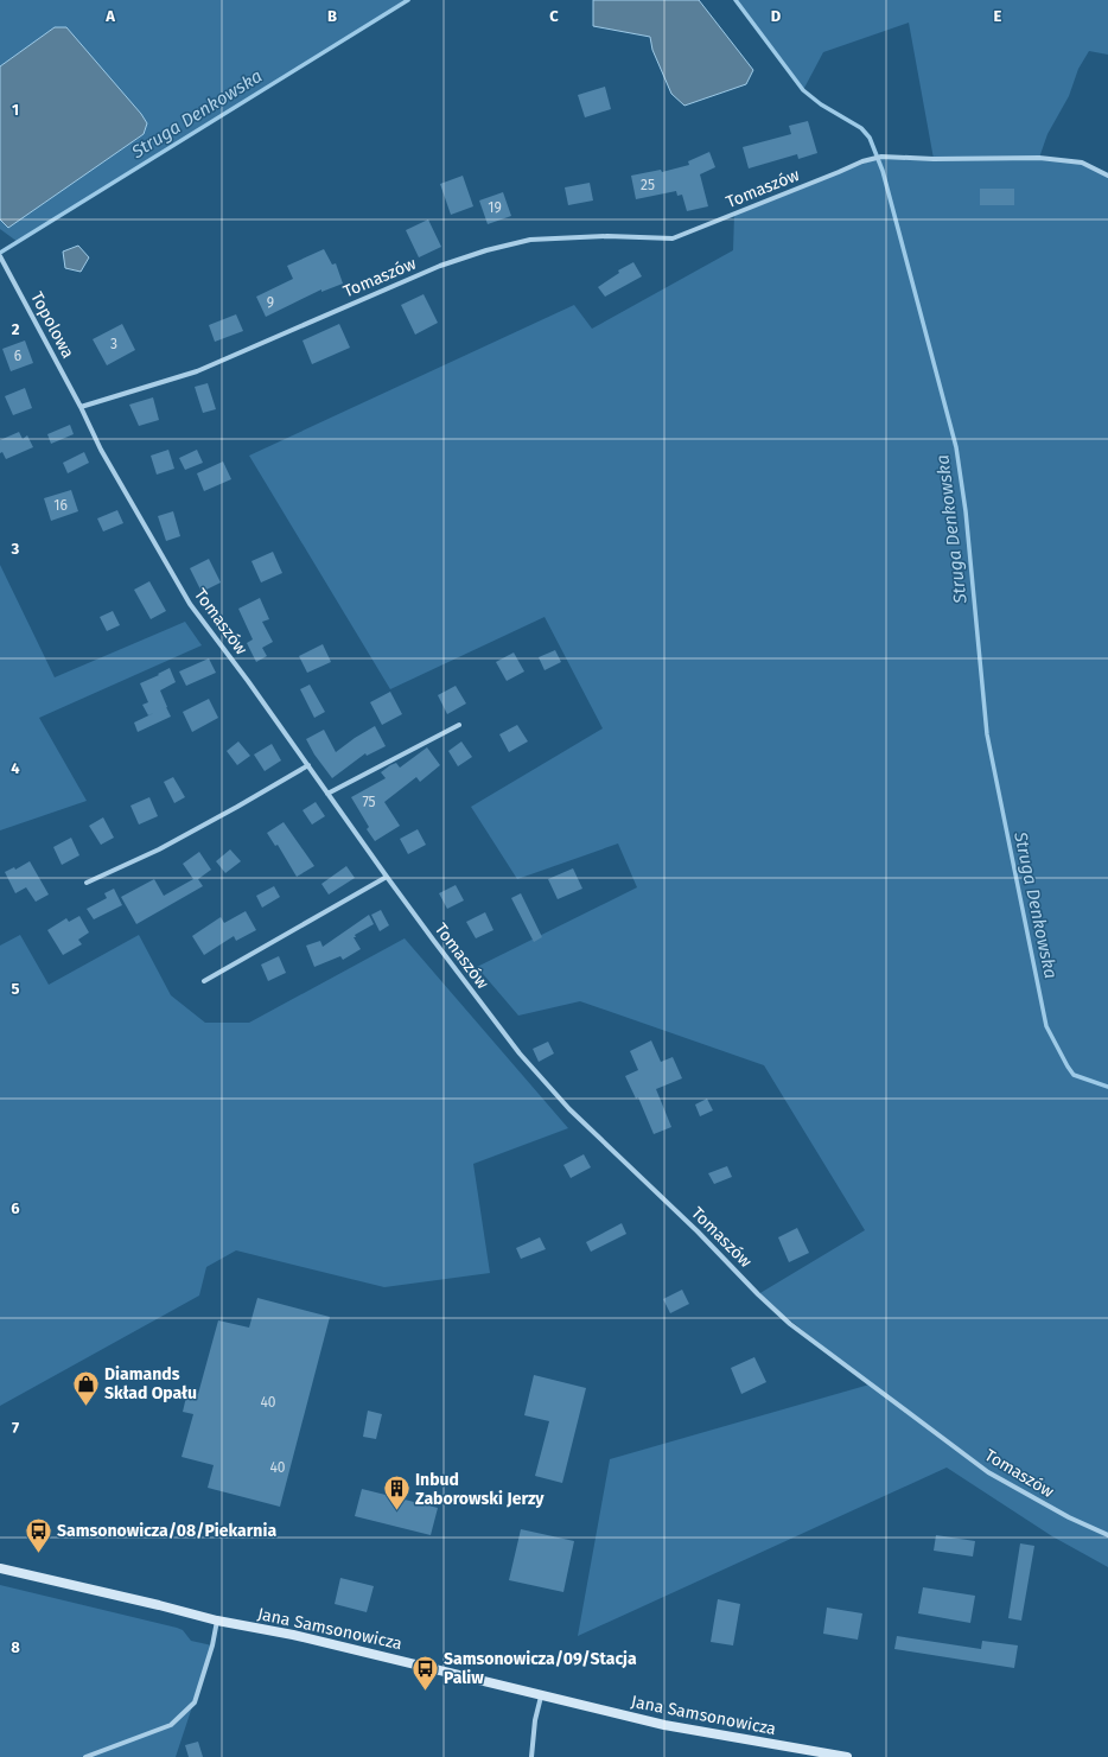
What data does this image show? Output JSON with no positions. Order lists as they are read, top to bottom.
{
  "streets": {
    "main road": ["Jana Samsonowicza"],
    "street": ["Tomaszów", "Topolowa"]
  },
  "crossings": [
    ["Tomaszów", "Topolowa"]
  ],
  "water": ["Struga Denkowska"],
  "places": {
    "shop": ["Diamands Skład Opału"],
    "building": ["Inbud Zaborowski Jerzy"],
    "bus stop": ["Samsonowicza/08/Piekarnia", "Samsonowicza/09/Stacja Paliw"]
  },
  "house_numbers": [
    "25",
    "19",
    "9",
    "3",
    "6",
    "16",
    "75",
    "40",
    "40"
  ],
  "grid": {
    "columns": [
      "A",
      "B",
      "C",
      "D",
      "E"
    ],
    "rows": [
      "1",
      "2",
      "3",
      "4",
      "5",
      "6",
      "7",
      "8"
    ]
  }
}
